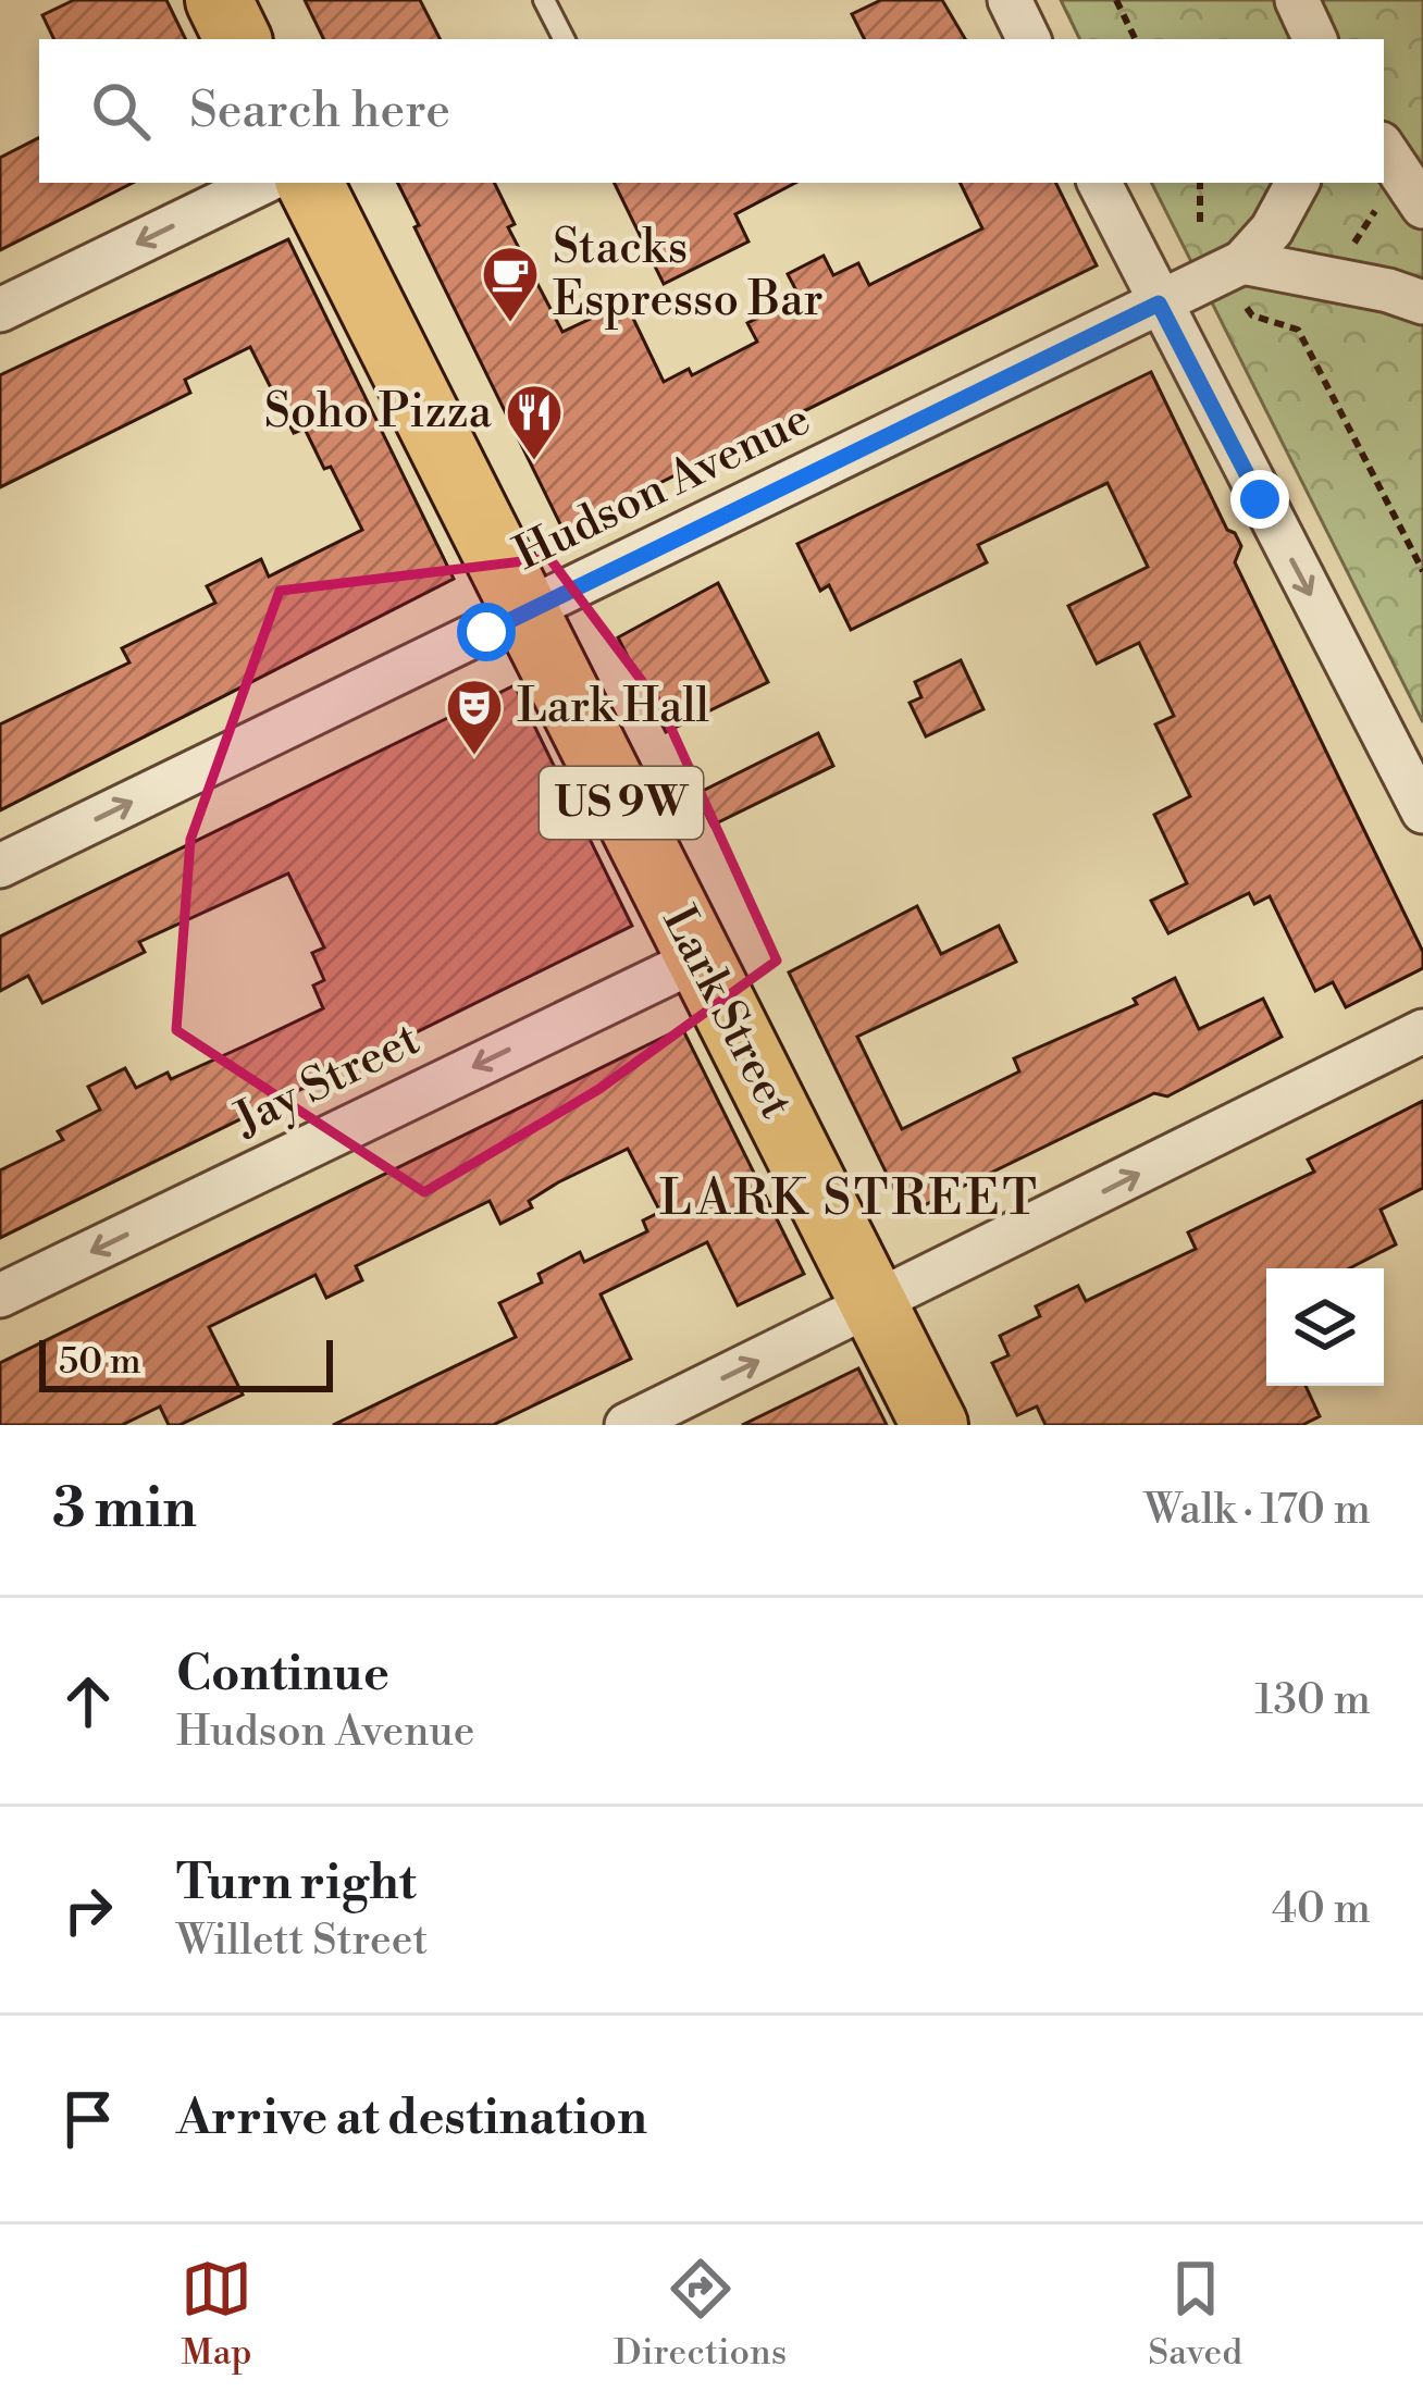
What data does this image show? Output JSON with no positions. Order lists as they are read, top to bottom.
{
  "streets": {
    "main road": ["US 9W", "Lark Street"],
    "street": ["Hudson Avenue", "Jay Street"]
  },
  "crossings": [
    ["Hudson Avenue", "Lark Street"],
    ["Lark Street", "Jay Street"]
  ],
  "one_way": ["Hudson Avenue", "Jay Street"],
  "districts": ["LARK STREET"],
  "places": {
    "cafe": ["Stacks Espresso Bar"],
    "restaurant": ["Soho Pizza"],
    "theatre": ["Lark Hall"]
  },
  "scale_bar": "50 m",
  "page": {
    "search": "Search here",
    "scale": "50 m",
    "heading": ["3 min", "Walk · 170 m"],
    "list": [
      ["Continue", "Hudson Avenue", "130 m"],
      ["Turn right", "Willett Street", "40 m"],
      "Arrive at destination"
    ],
    "nav": ["Map", "Directions", "Saved"]
  }
}
